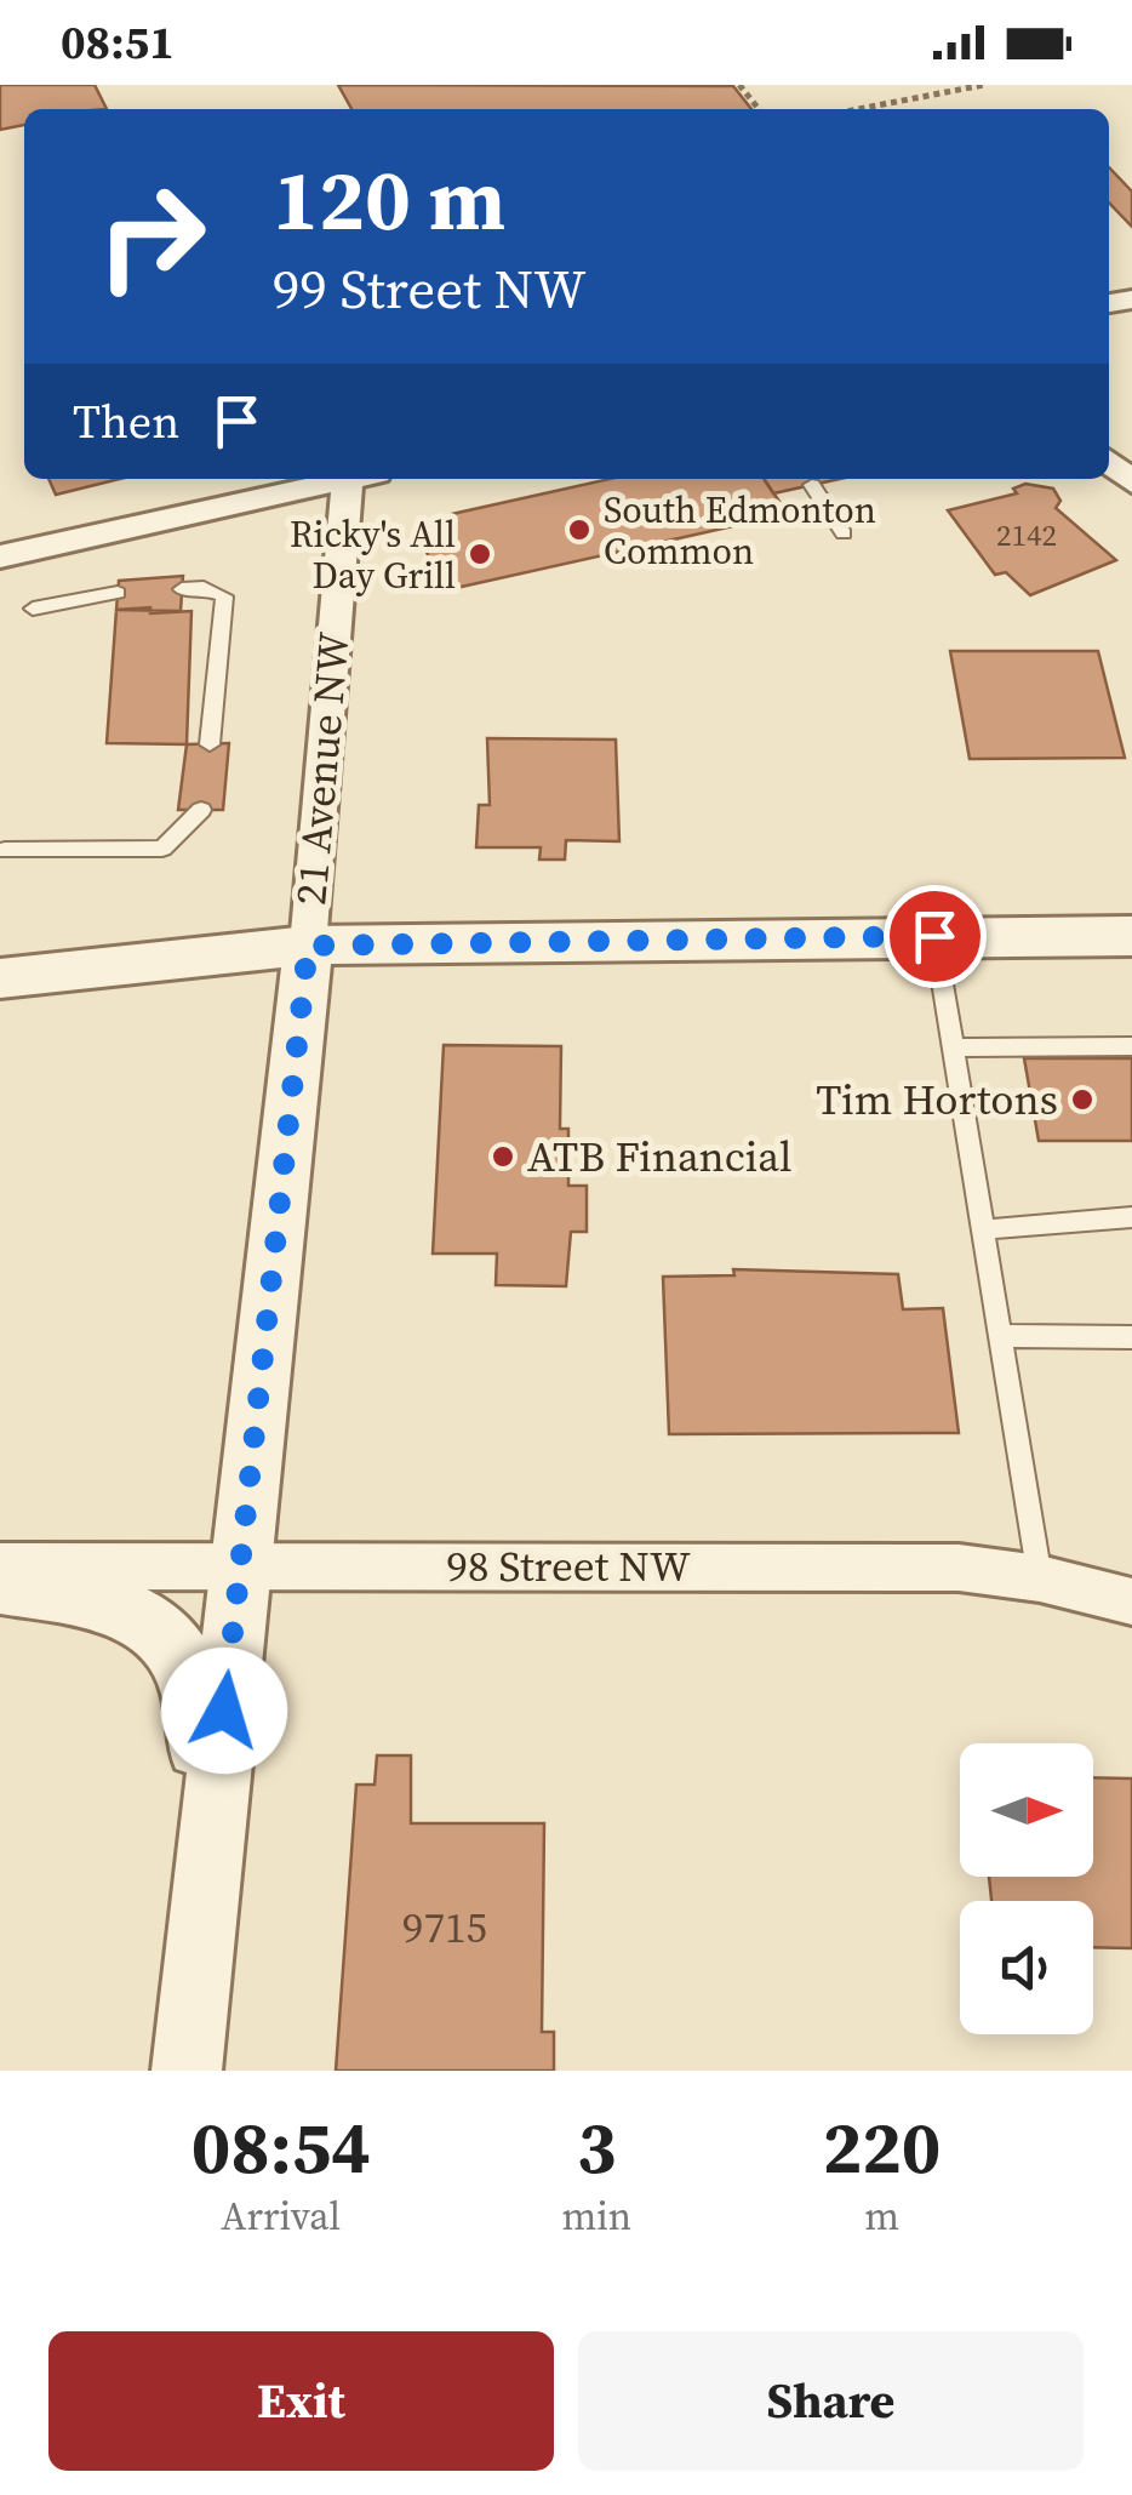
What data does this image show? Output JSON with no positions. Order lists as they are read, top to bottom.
{
  "streets": {
    "street": ["21 Avenue NW", "98 Street NW"]
  },
  "crossings": [
    ["21 Avenue NW", "98 Street NW"]
  ],
  "places": [
    "South Edmonton Common",
    "Ricky's All Day Grill",
    "Tim Hortons",
    "ATB Financial"
  ],
  "house_numbers": ["2142", "9715"],
  "north": "right",
  "page": {
    "status": "08:51",
    "turn": ["120 m", "99 Street NW"],
    "then": "Then",
    "eta": [
      "08:54",
      "Arrival",
      "3",
      "min",
      "220",
      "m"
    ],
    "buttons": ["Exit", "Share"]
  }
}
